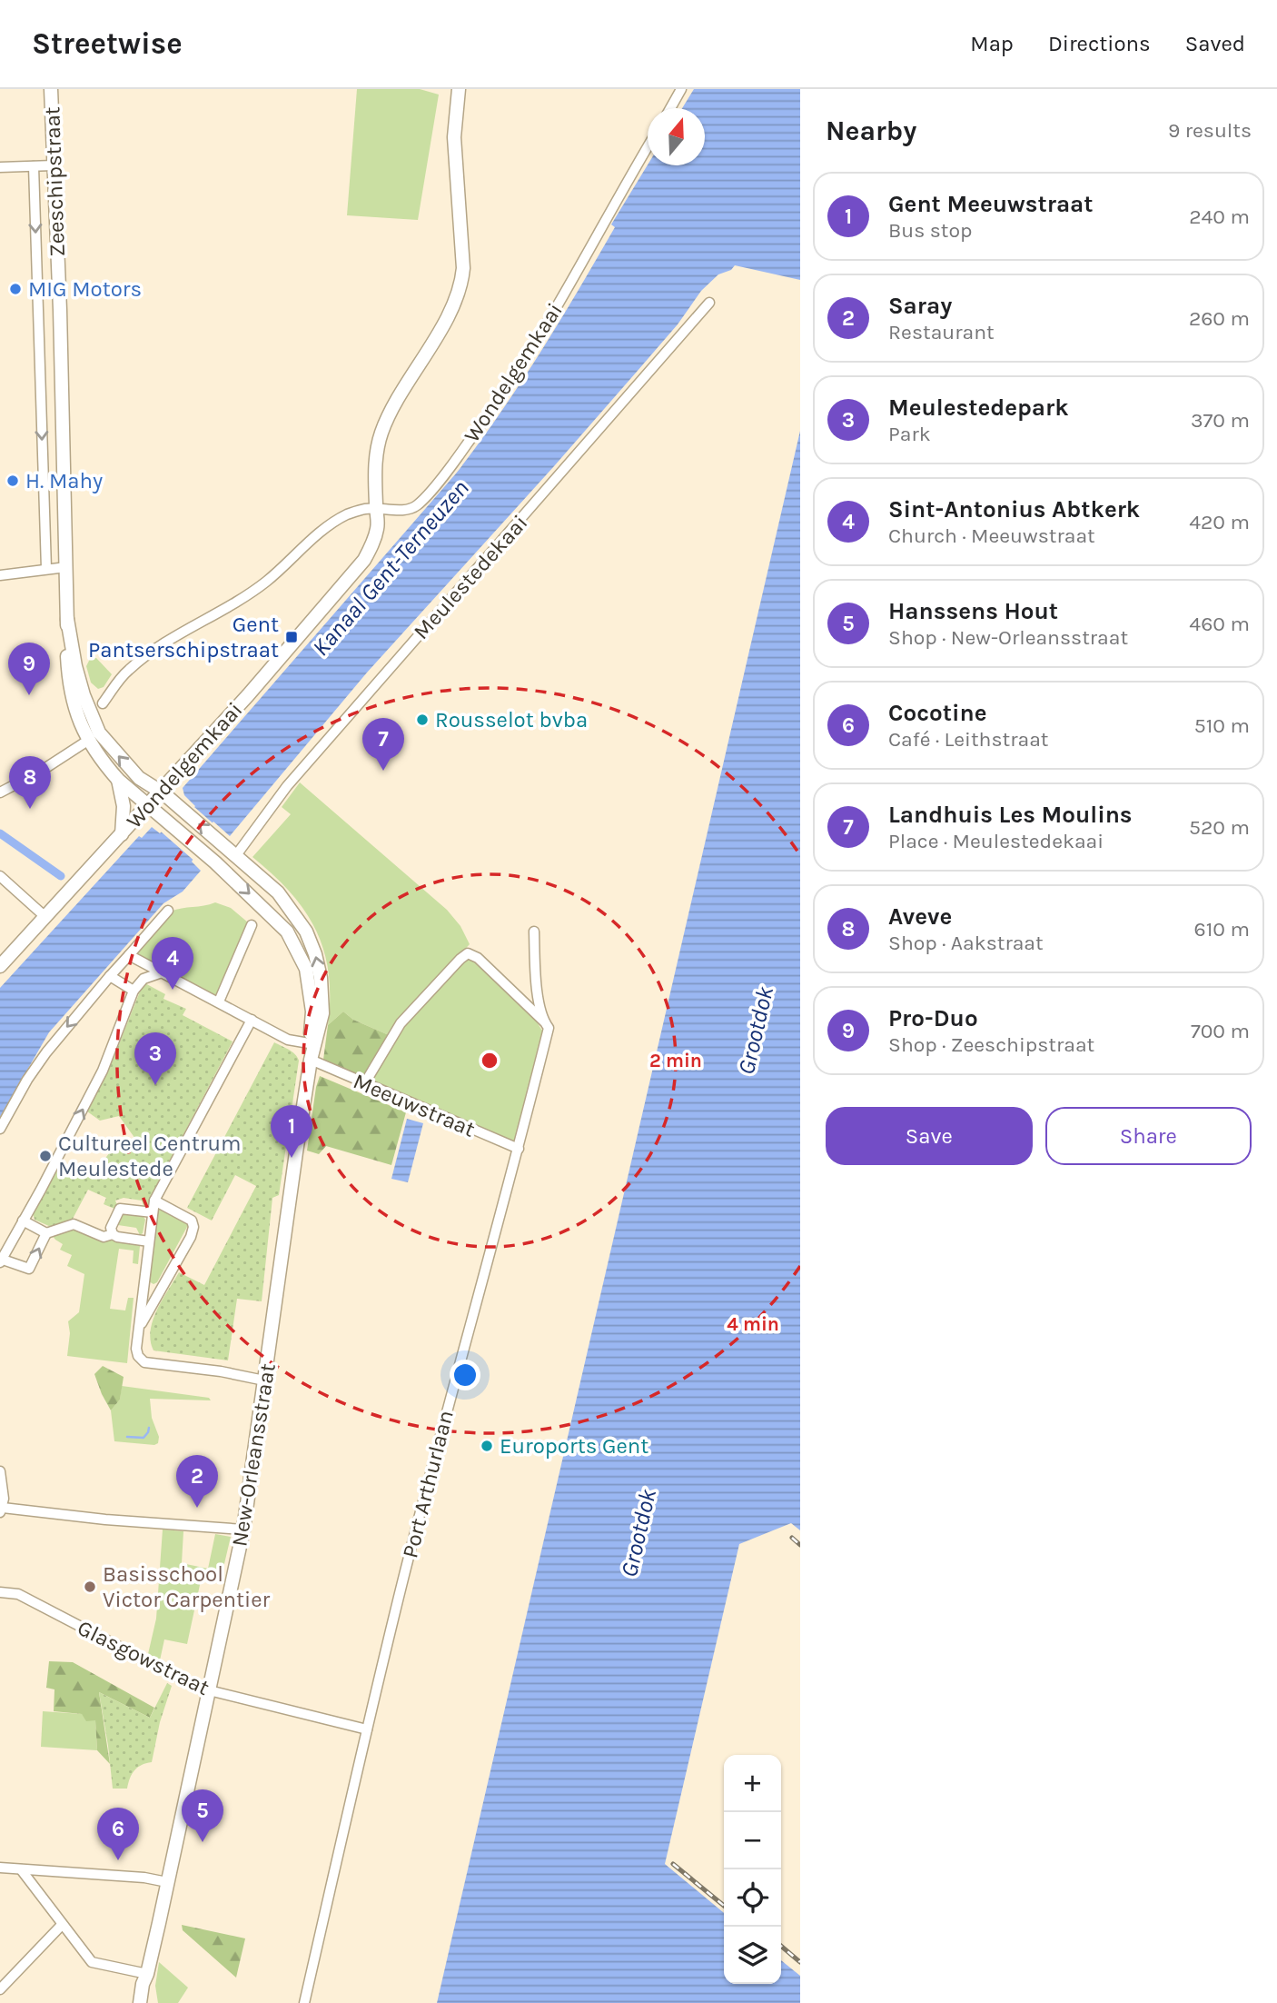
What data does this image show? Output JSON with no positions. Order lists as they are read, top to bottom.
{
  "streets": {
    "main road": ["Zeeschipstraat", "Wondelgemkaai", "New-Orleansstraat"],
    "street": [
      "Meulestedekaai",
      "Meeuwstraat",
      "Port Arthurlaan",
      "Glasgowstraat"
    ]
  },
  "crossings": [
    ["Zeeschipstraat", "Wondelgemkaai"],
    ["Zeeschipstraat", "New-Orleansstraat"],
    ["Wondelgemkaai", "New-Orleansstraat"],
    ["Meulestedekaai", "New-Orleansstraat"],
    ["Meeuwstraat", "New-Orleansstraat"],
    ["Meeuwstraat", "Port Arthurlaan"],
    ["New-Orleansstraat", "Glasgowstraat"],
    ["Port Arthurlaan", "Glasgowstraat"]
  ],
  "water": ["Kanaal Gent-Terneuzen", "Grootdok"],
  "places": {
    "other": [
      "MIG Motors",
      "H. Mahy",
      "Rousselot bvba",
      "Cultureel Centrum Meulestede",
      "Euroports Gent",
      "Basisschool Victor Carpentier"
    ],
    "transit": ["Gent Pantserschipstraat"]
  },
  "north": "top",
  "page": {
    "header": "Streetwise",
    "nav": ["Map", "Directions", "Saved"],
    "heading": ["Nearby", "9 results"],
    "list": [
      {
        "mark": "1",
        "name": "Gent Meeuwstraat",
        "note": "Bus stop",
        "value": "240 m"
      },
      {
        "mark": "2",
        "name": "Saray",
        "note": "Restaurant",
        "value": "260 m"
      },
      {
        "mark": "3",
        "name": "Meulestedepark",
        "note": "Park",
        "value": "370 m"
      },
      {
        "mark": "4",
        "name": "Sint-Antonius Abtkerk",
        "note": "Church · Meeuwstraat",
        "value": "420 m"
      },
      {
        "mark": "5",
        "name": "Hanssens Hout",
        "note": "Shop · New-Orleansstraat",
        "value": "460 m"
      },
      {
        "mark": "6",
        "name": "Cocotine",
        "note": "Café · Leithstraat",
        "value": "510 m"
      },
      {
        "mark": "7",
        "name": "Landhuis Les Moulins",
        "note": "Place · Meulestedekaai",
        "value": "520 m"
      },
      {
        "mark": "8",
        "name": "Aveve",
        "note": "Shop · Aakstraat",
        "value": "610 m"
      },
      {
        "mark": "9",
        "name": "Pro-Duo",
        "note": "Shop · Zeeschipstraat",
        "value": "700 m"
      }
    ],
    "pins": [
      "9",
      "7",
      "8",
      "4",
      "3",
      "1",
      "2",
      "5",
      "6"
    ],
    "buttons": ["Save", "Share"],
    "map_buttons": ["+", "−"]
  },
  "rings": ["2 min", "4 min"]
}
